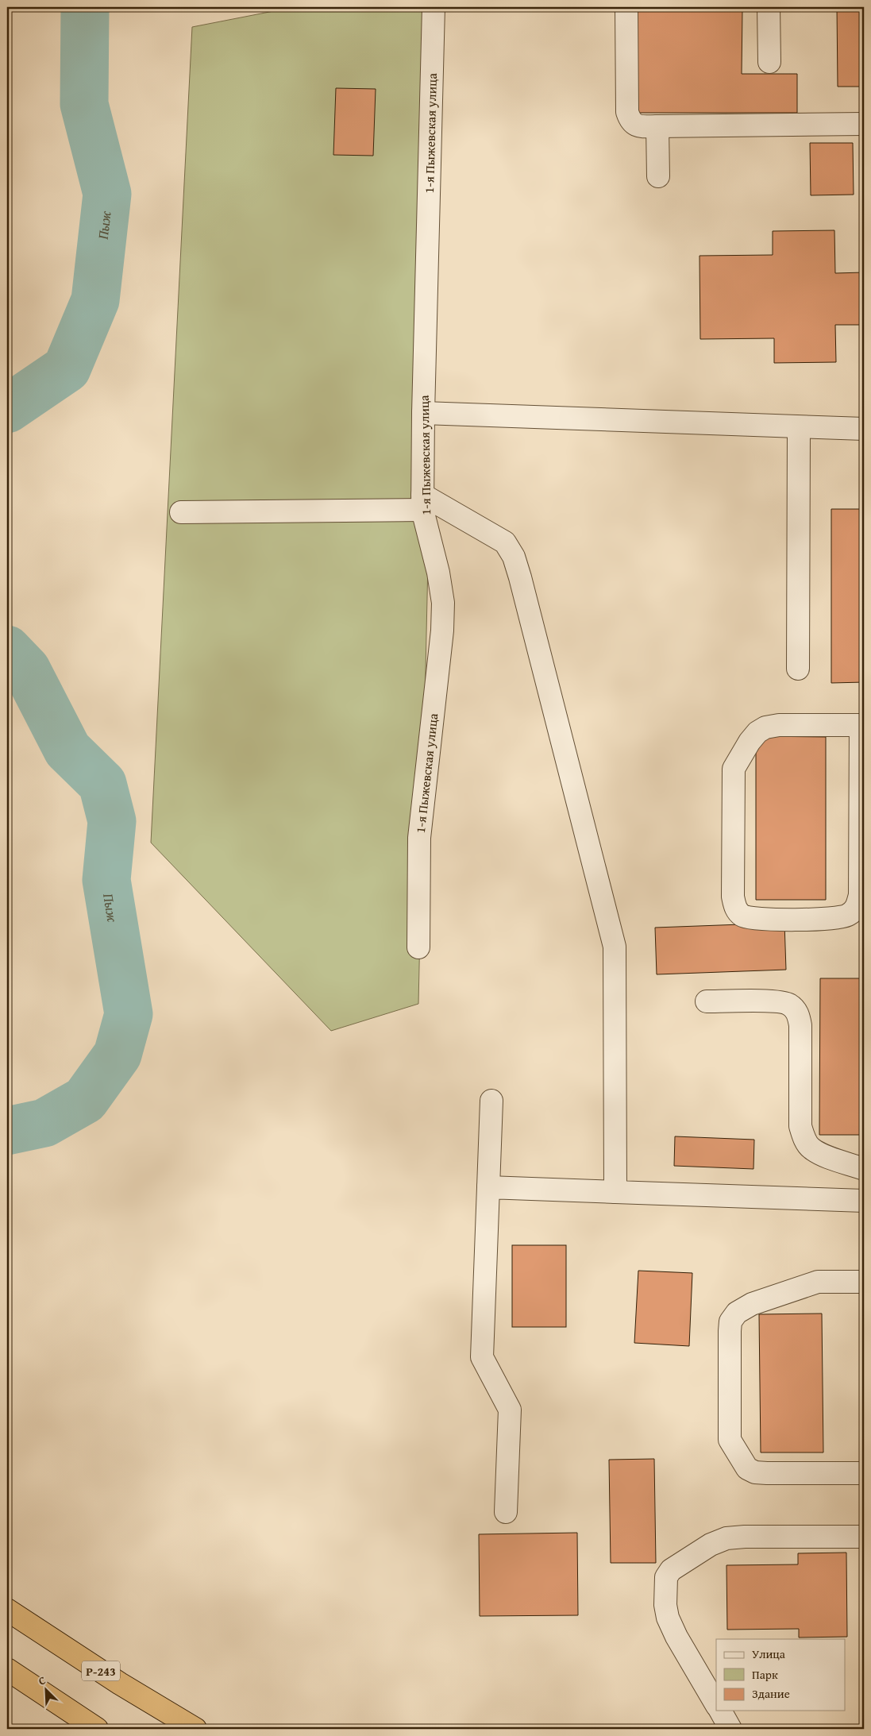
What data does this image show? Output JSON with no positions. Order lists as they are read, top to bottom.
{
  "streets": {
    "highway": ["Р-243"],
    "street": ["1-я Пыжевская улица"]
  },
  "water": ["Пыж"],
  "legend": ["Улица", "Парк", "Здание"],
  "north": "top left"
}
